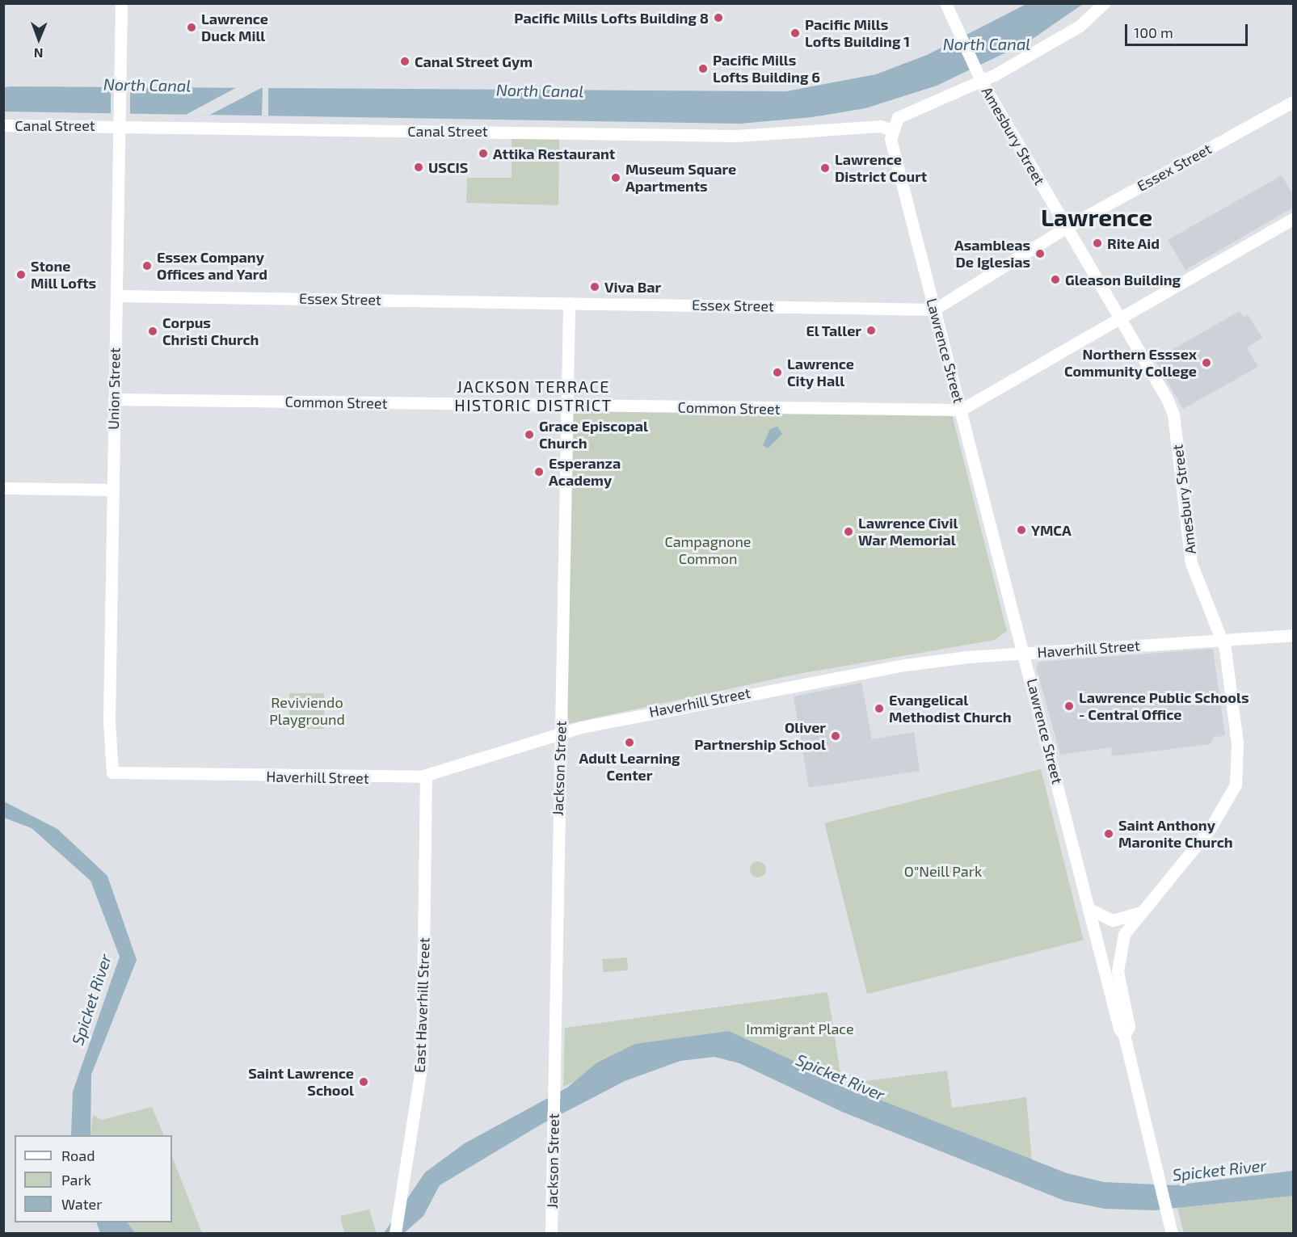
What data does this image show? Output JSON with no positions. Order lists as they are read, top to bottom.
{
  "streets": {
    "main road": [
      "Canal Street",
      "Amesbury Street",
      "Essex Street",
      "Lawrence Street",
      "Union Street",
      "Common Street",
      "Haverhill Street",
      "Jackson Street",
      "East Haverhill Street"
    ]
  },
  "crossings": [
    ["Canal Street", "Lawrence Street"],
    ["Canal Street", "Union Street"],
    ["Amesbury Street", "Essex Street"],
    ["Amesbury Street", "Lawrence Street"],
    ["Amesbury Street", "Haverhill Street"],
    ["Essex Street", "Lawrence Street"],
    ["Essex Street", "Union Street"],
    ["Essex Street", "Jackson Street"],
    ["Lawrence Street", "Common Street"],
    ["Lawrence Street", "Haverhill Street"],
    ["Union Street", "Common Street"],
    ["Union Street", "Haverhill Street"],
    ["Common Street", "Jackson Street"],
    ["Haverhill Street", "Jackson Street"],
    ["Haverhill Street", "East Haverhill Street"]
  ],
  "districts": ["Lawrence", "JACKSON TERRACE HISTORIC DISTRICT"],
  "water": ["North Canal", "Spicket River"],
  "parks": [
    "Campagnone Common",
    "Reviviendo Playground",
    "O\"Neill Park",
    "Immigrant Place"
  ],
  "places": [
    "Pacific Mills Lofts Building 8",
    "Lawrence Duck Mill",
    "Pacific Mills Lofts Building 1",
    "Canal Street Gym",
    "Pacific Mills Lofts Building 6",
    "Attika Restaurant",
    "USCIS",
    "Lawrence District Court",
    "Museum Square Apartments",
    "Rite Aid",
    "Asambleas De Iglesias",
    "Essex Company Offices and Yard",
    "Stone Mill Lofts",
    "Gleason Building",
    "Viva Bar",
    "El Taller",
    "Corpus Christi Church",
    "Northern Esssex Community College",
    "Lawrence City Hall",
    "Grace Episcopal Church",
    "Esperanza Academy",
    "YMCA",
    "Lawrence Civil War Memorial",
    "Lawrence Public Schools - Central Office",
    "Evangelical Methodist Church",
    "Oliver Partnership School",
    "Adult Learning Center",
    "Saint Anthony Maronite Church",
    "Saint Lawrence School"
  ],
  "legend": ["Road", "Park", "Water"],
  "scale_bar": "100 m",
  "north": "bottom"
}
